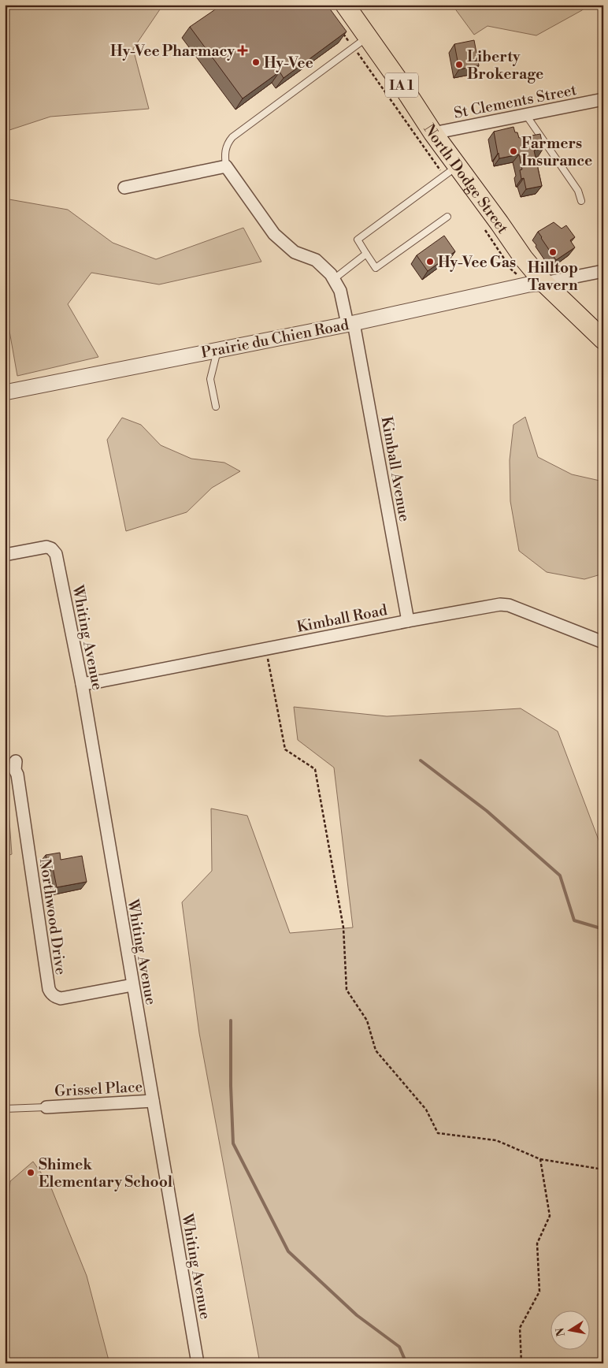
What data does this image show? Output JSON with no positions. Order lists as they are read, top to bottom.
{
  "streets": {
    "main road": ["IA 1", "North Dodge Street"],
    "street": [
      "St Clements Street",
      "Prairie du Chien Road",
      "Kimball Avenue",
      "Kimball Road",
      "Whiting Avenue",
      "Northwood Drive",
      "Grissel Place"
    ]
  },
  "crossings": [
    ["St Clements Street", "North Dodge Street"],
    ["North Dodge Street", "Prairie du Chien Road"],
    ["Prairie du Chien Road", "Kimball Avenue"],
    ["Kimball Avenue", "Kimball Road"],
    ["Kimball Road", "Whiting Avenue"],
    ["Whiting Avenue", "Northwood Drive"],
    ["Whiting Avenue", "Grissel Place"]
  ],
  "places": {
    "health": ["Hy-Vee Pharmacy"],
    "other": [
      "Hy-Vee",
      "Liberty Brokerage",
      "Farmers Insurance",
      "Hilltop Tavern",
      "Hy-Vee Gas",
      "Shimek Elementary School"
    ]
  },
  "north": "left"
}
